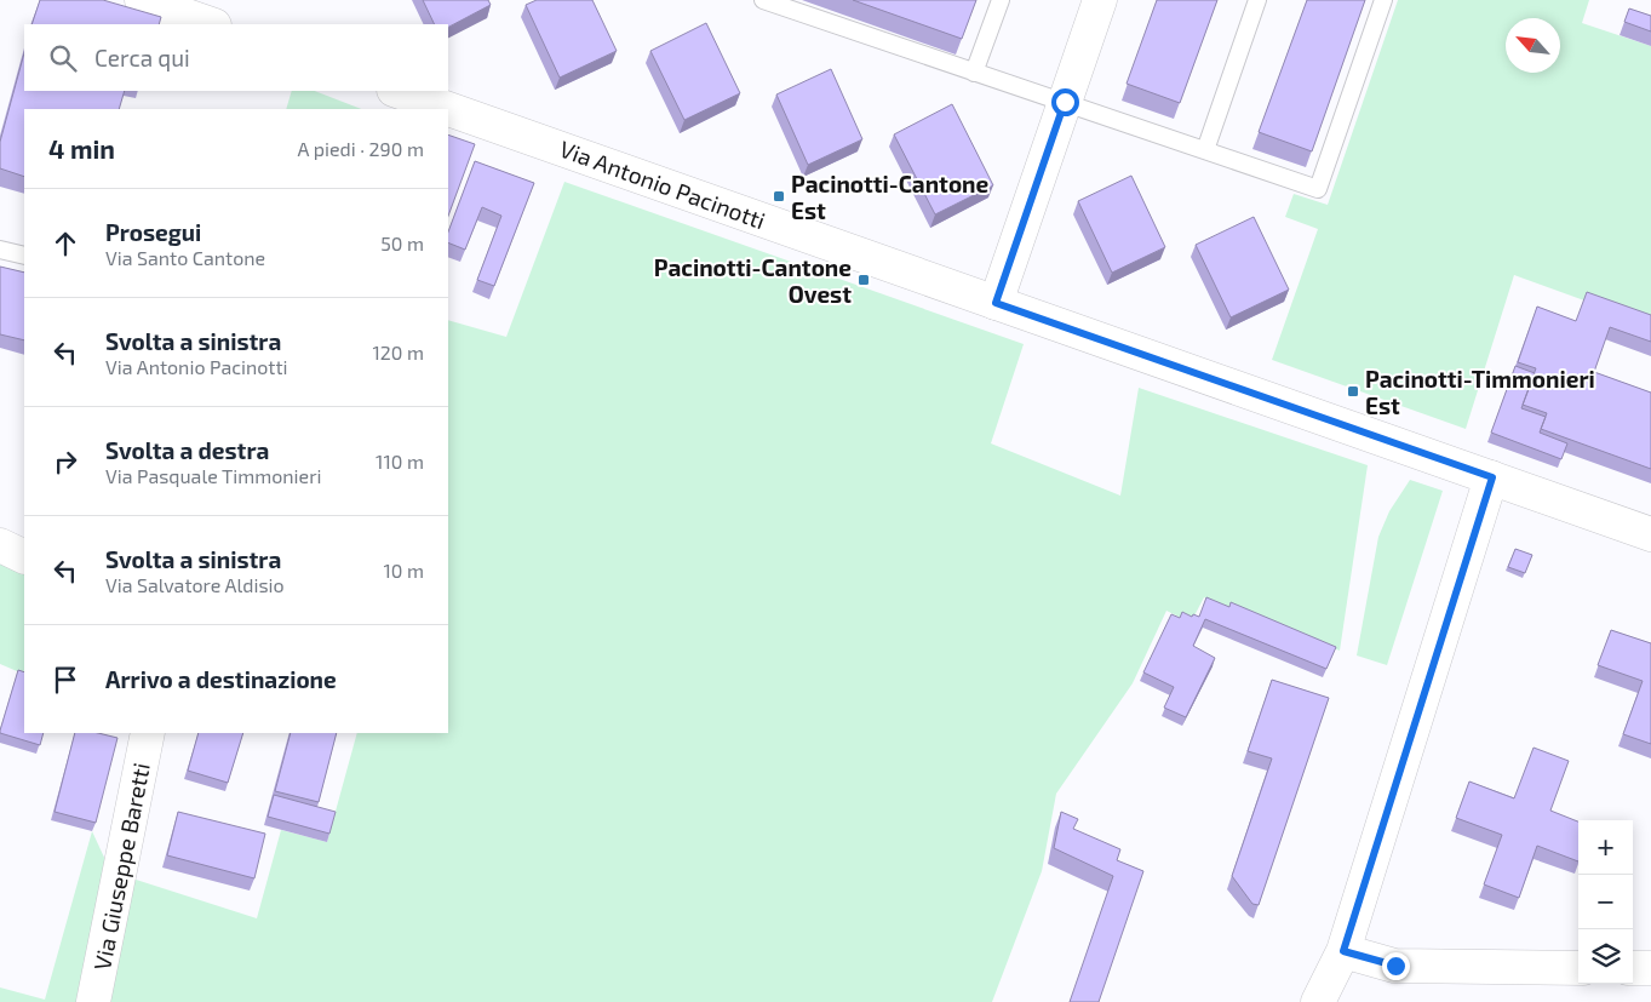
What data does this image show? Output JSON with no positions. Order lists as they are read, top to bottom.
{
  "streets": {
    "street": ["Via Antonio Pacinotti", "Via Giuseppe Baretti"]
  },
  "places": {
    "transit": ["Pacinotti-Cantone Est", "Pacinotti-Cantone Ovest", "Pacinotti-Timmonieri Est"]
  },
  "north": "top left",
  "page": {
    "search": "Cerca qui",
    "heading": ["4 min", "A piedi · 290 m"],
    "list": [
      ["Prosegui", "Via Santo Cantone", "50 m"],
      ["Svolta a sinistra", "Via Antonio Pacinotti", "120 m"],
      ["Svolta a destra", "Via Pasquale Timmonieri", "110 m"],
      ["Svolta a sinistra", "Via Salvatore Aldisio", "10 m"],
      "Arrivo a destinazione"
    ],
    "map_buttons": ["+", "−"]
  }
}
